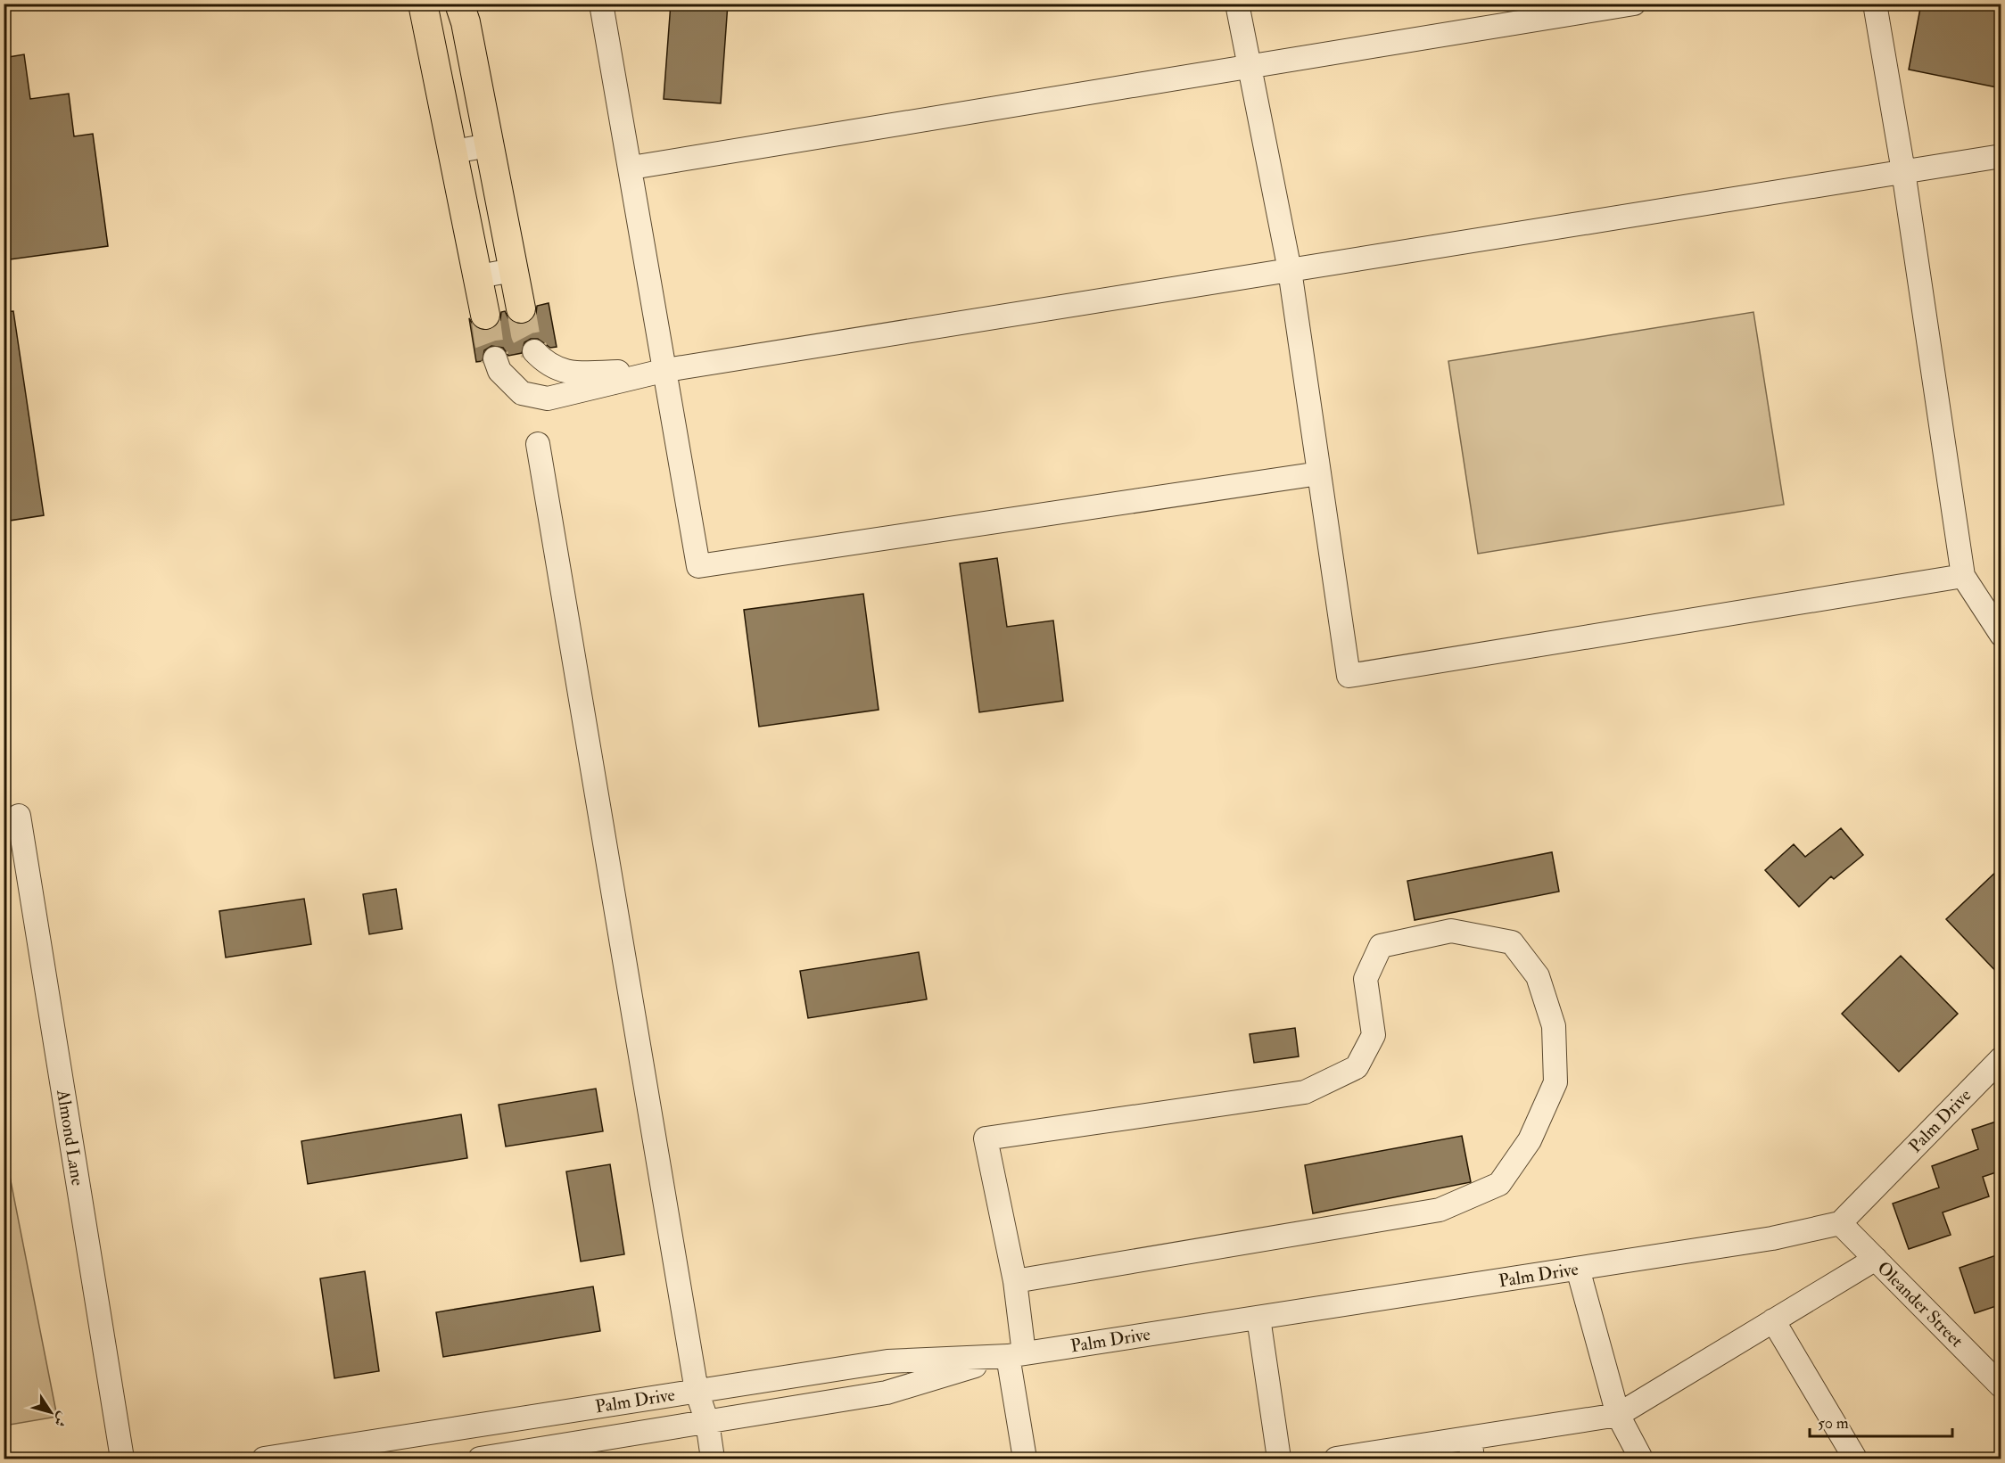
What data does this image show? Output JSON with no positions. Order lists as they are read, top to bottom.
{
  "streets": {
    "street": ["Palm Drive", "Almond Lane", "Oleander Street"]
  },
  "crossings": [
    ["Palm Drive", "Oleander Street"]
  ],
  "scale_bar": "50 m",
  "north": "bottom right"
}
